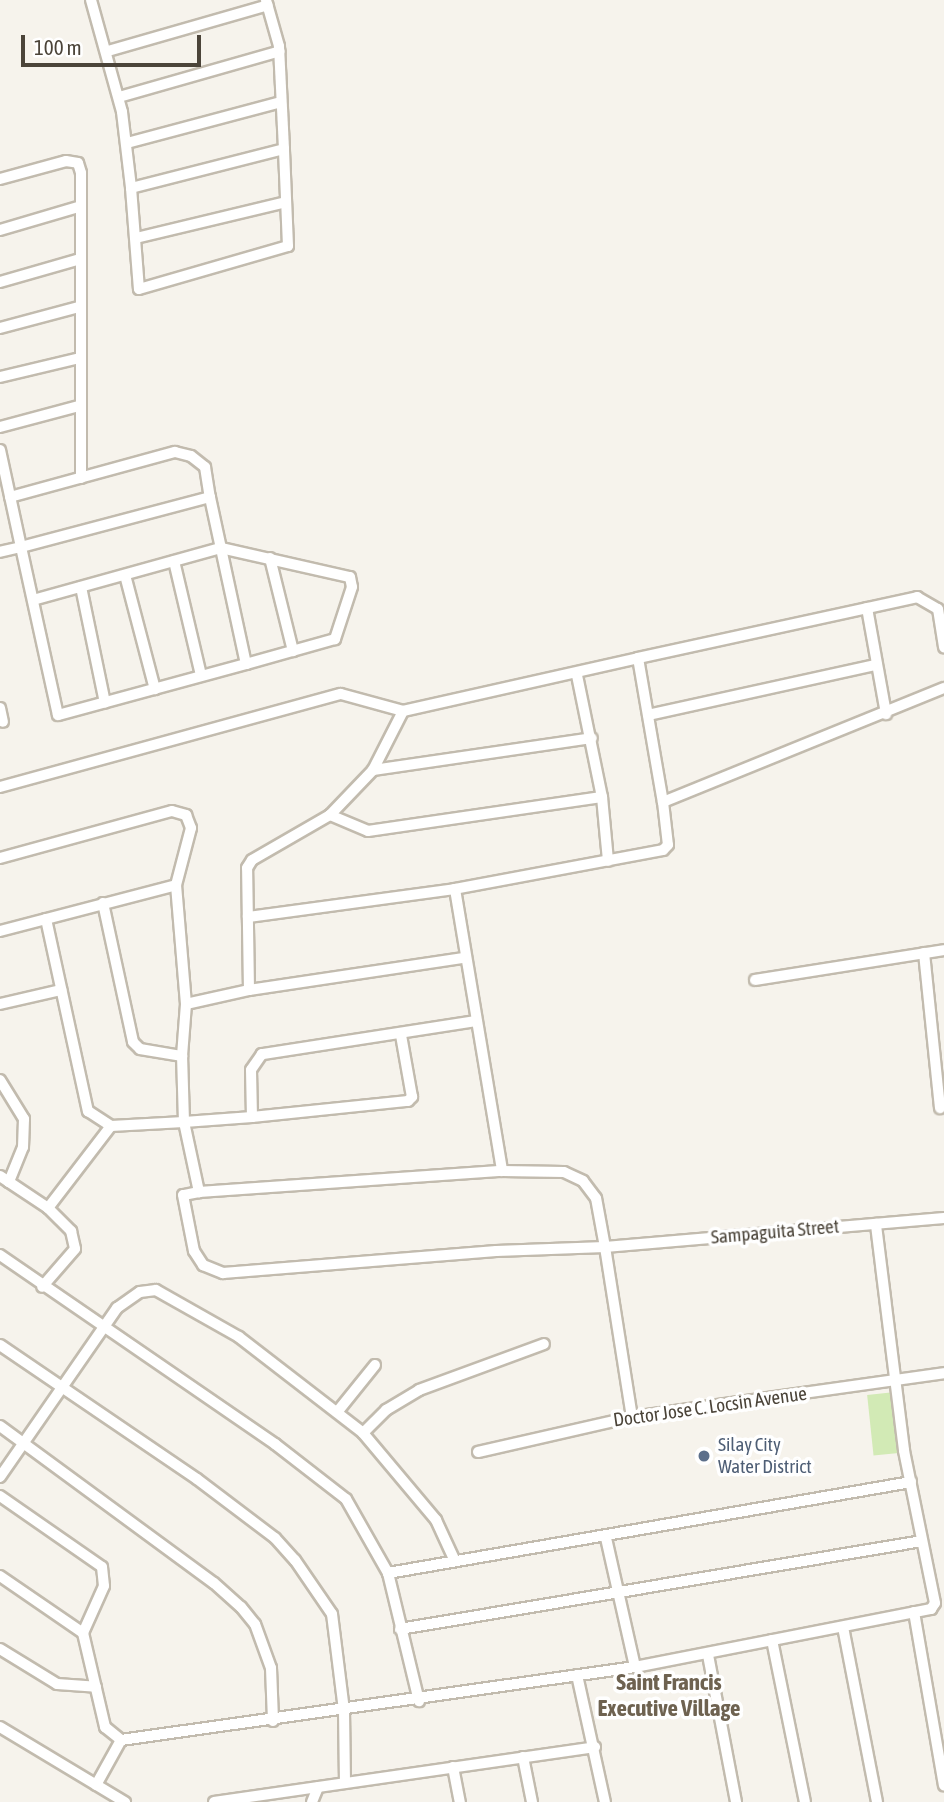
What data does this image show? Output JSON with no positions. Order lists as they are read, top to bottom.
{
  "streets": {
    "street": ["Sampaguita Street", "Doctor Jose C. Locsin Avenue"]
  },
  "districts": ["Saint Francis Executive Village"],
  "places": ["Silay City Water District"],
  "scale_bar": "100 m"
}
